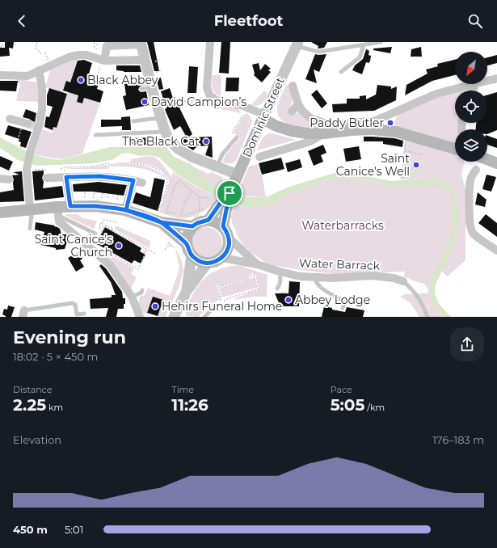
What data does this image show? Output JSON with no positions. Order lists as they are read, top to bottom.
{
  "streets": {
    "main road": ["Dominic Street"],
    "street": ["Water Barrack"]
  },
  "crossings": [
    ["Dominic Street", "Water Barrack"]
  ],
  "parks": ["Waterbarracks"],
  "places": [
    "Black Abbey",
    "David Campion’s",
    "Paddy Butler",
    "The Black Cat",
    "Saint Canice's Well",
    "Saint Canice's Church",
    "Abbey Lodge",
    "Hehirs Funeral Home"
  ],
  "north": "bottom left",
  "page": {
    "header": "Fleetfoot",
    "heading": ["Evening run", "18:02 · 5 × 450 m"],
    "stats": [
      ["Distance", "2.25 km"],
      ["Time", "11:26"],
      ["Pace", "5:05 /km"]
    ],
    "chart": ["Elevation", "176–183 m"],
    "list": [
      {
        "name": "450 m",
        "note": "5:01"
      }
    ]
  }
}
